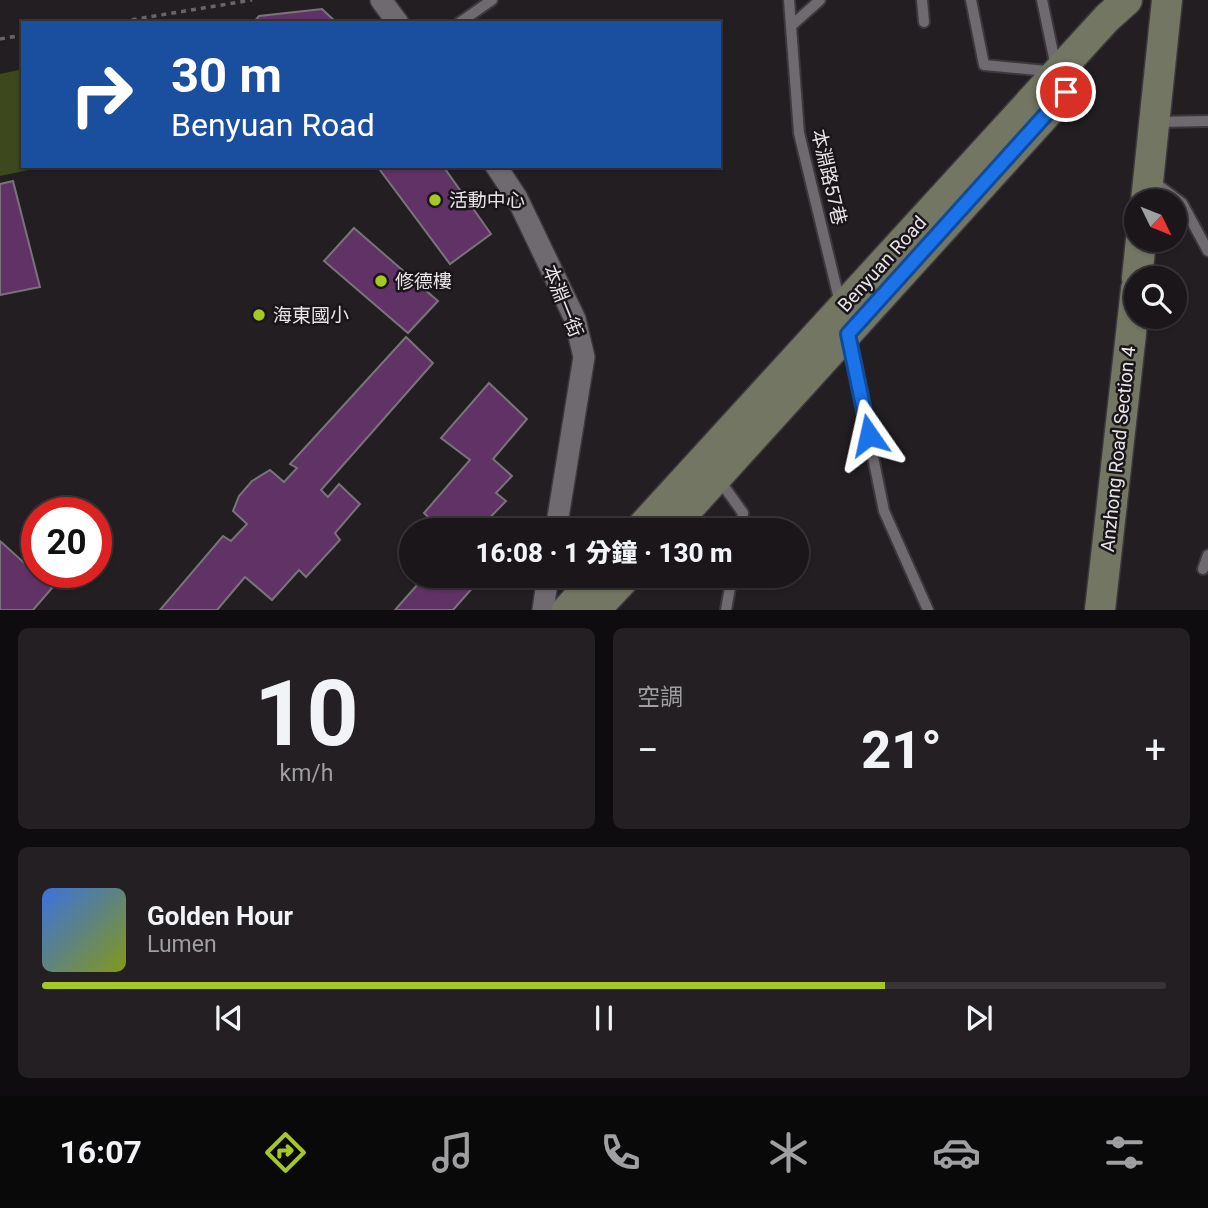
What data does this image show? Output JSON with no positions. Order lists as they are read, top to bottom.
{
  "streets": {
    "street": ["Benyuan Road", "本淵一街", "Anzhong Road Section 4"],
    "lane": ["本淵路57巷"]
  },
  "crossings": [
    ["本淵路57巷", "Benyuan Road"]
  ],
  "places": ["活動中心", "修德樓", "海東國小"],
  "north": "bottom right",
  "page": {
    "turn": ["30 m", "Benyuan Road"],
    "limit": "20",
    "trip": "16:08 · 1 分鐘 · 130 m",
    "tile": [
      ["10", "km/h"],
      "空調"
    ],
    "heat": ["−", "21°", "+"],
    "song": ["Golden Hour", "Lumen"],
    "tabs": "16:07"
  }
}
